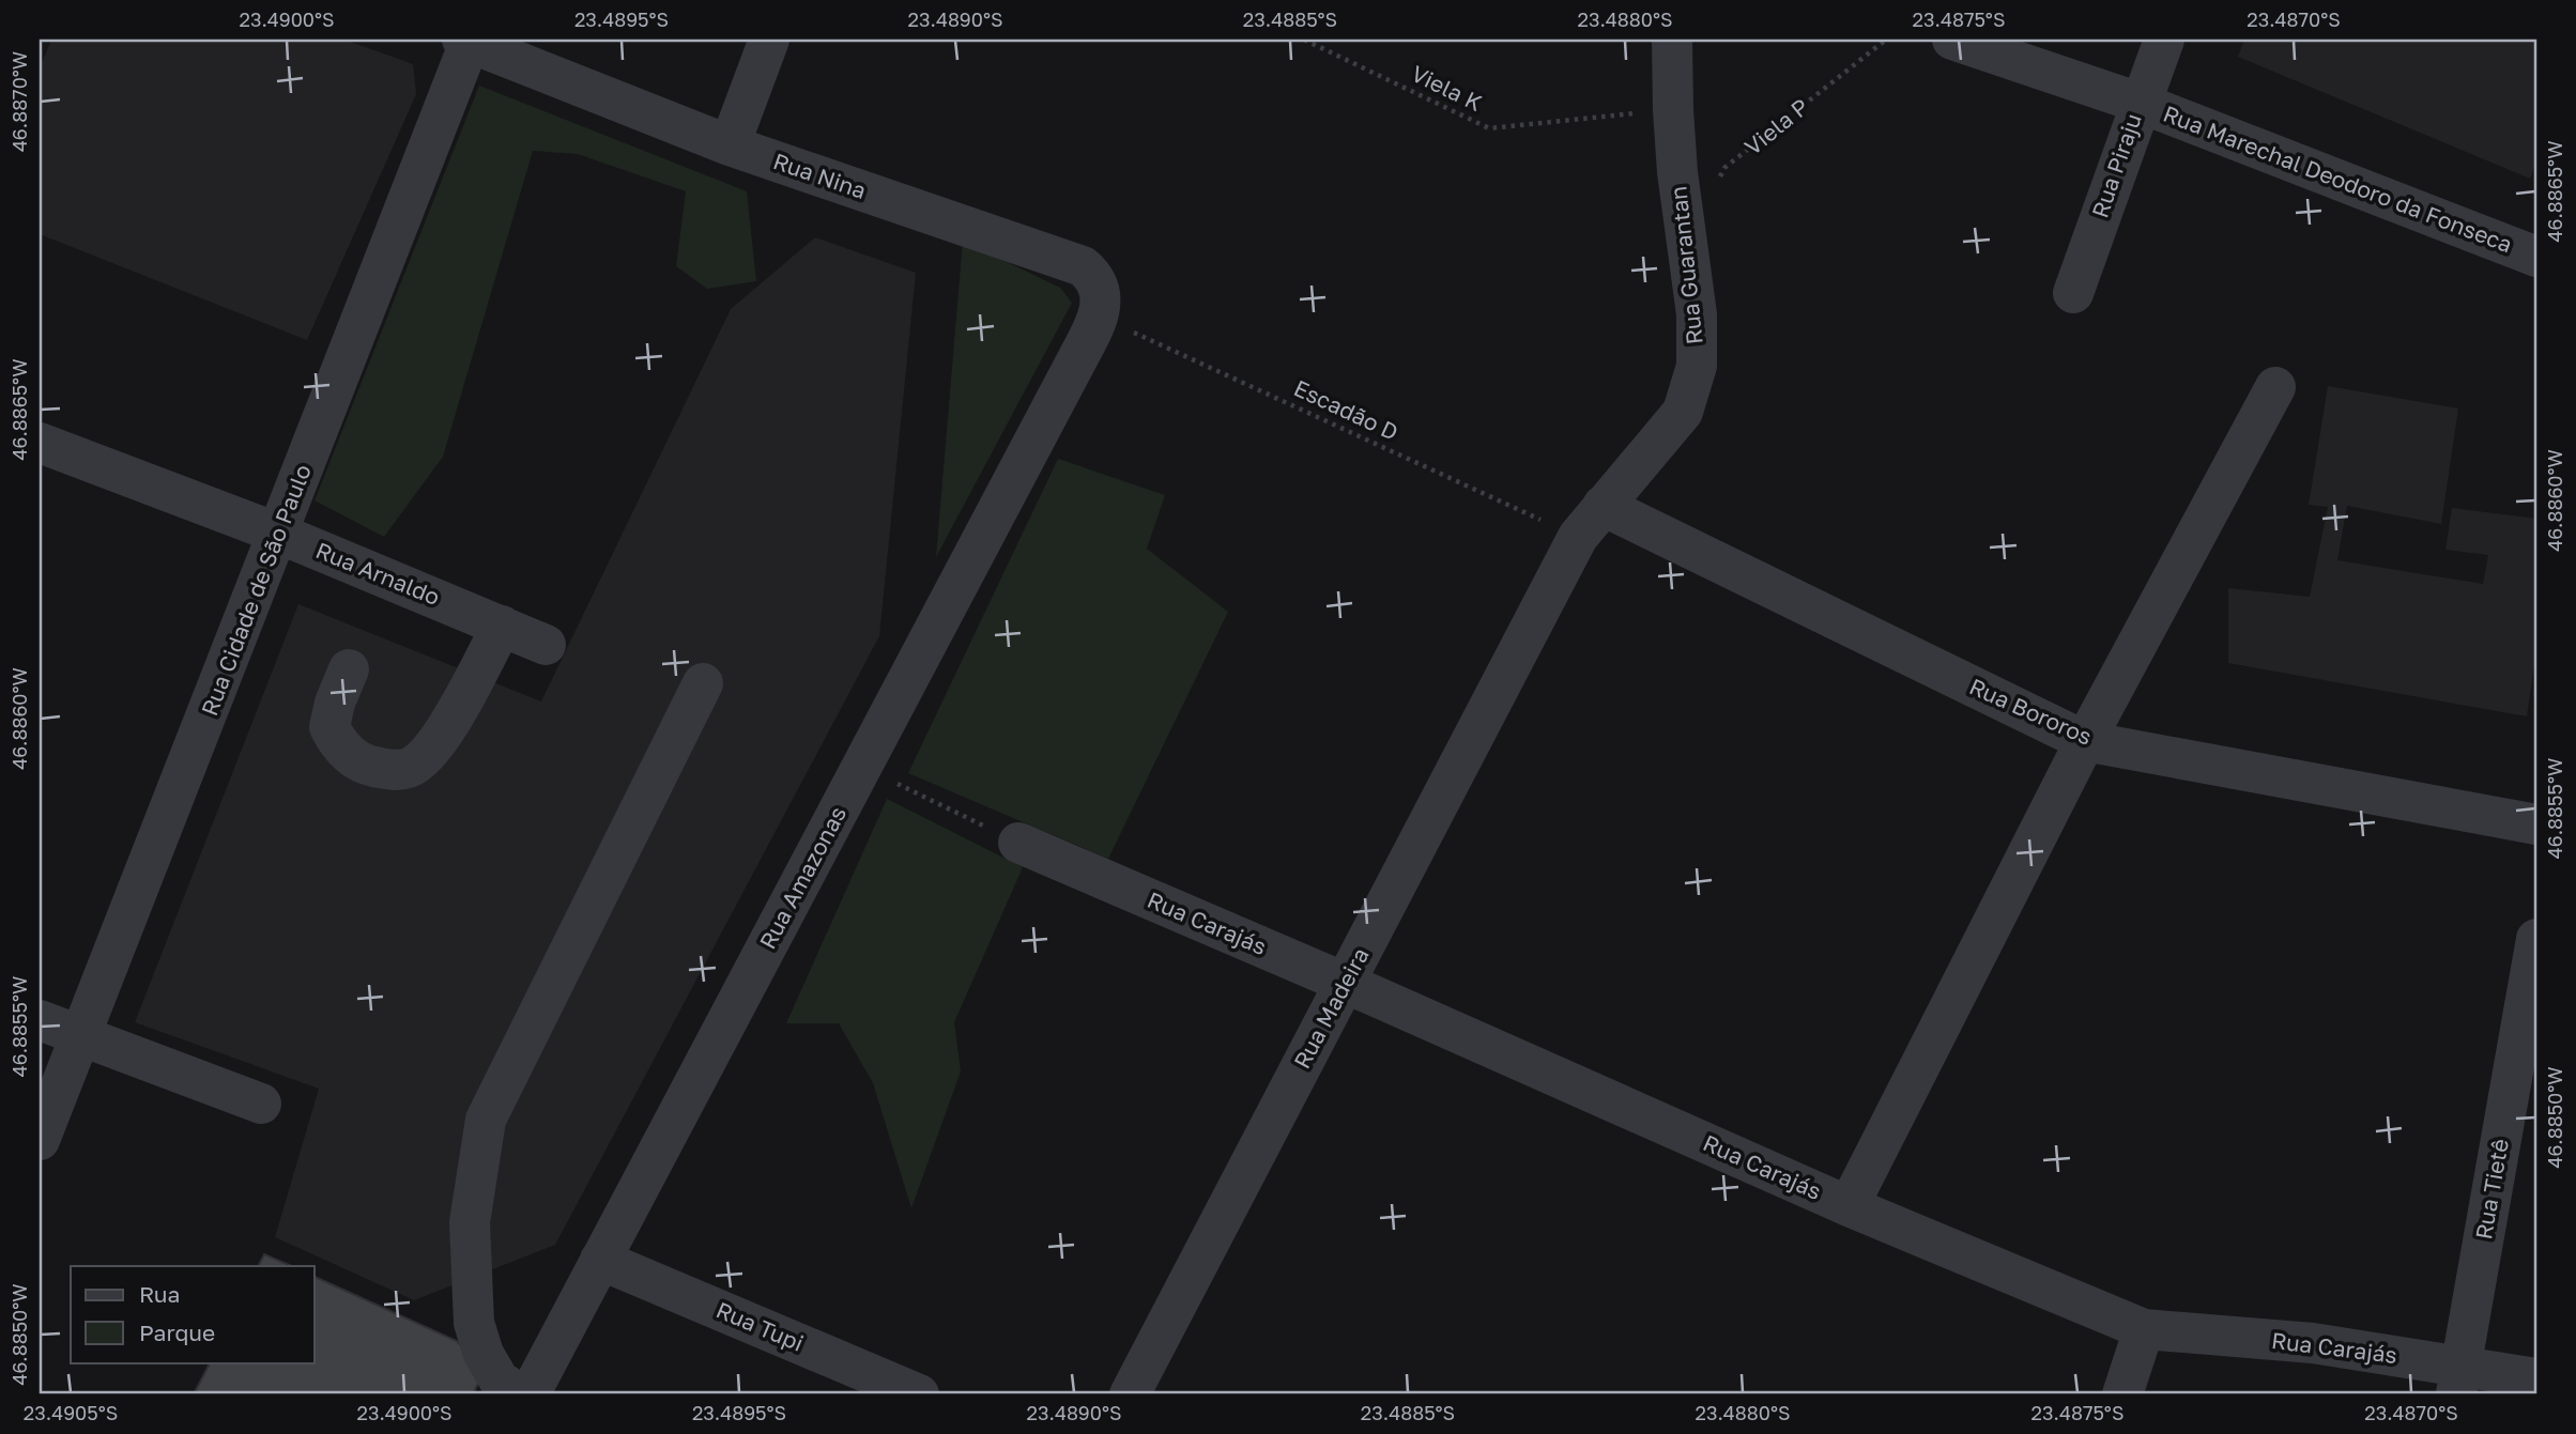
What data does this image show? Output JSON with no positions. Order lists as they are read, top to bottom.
{
  "streets": {
    "street": [
      "Rua Piraju",
      "Rua Nina",
      "Rua Marechal Deodoro da Fonseca",
      "Rua Guarantan",
      "Rua Arnaldo",
      "Rua Cidade de São Paulo",
      "Rua Bororos",
      "Rua Amazonas",
      "Rua Carajás",
      "Rua Madeira",
      "Rua Tietê",
      "Rua Tupi"
    ],
    "path": ["Viela K", "Viela P", "Escadão D"]
  },
  "crossings": [
    ["Viela K", "Rua Guarantan"],
    ["Viela P", "Rua Guarantan"],
    ["Rua Piraju", "Rua Marechal Deodoro da Fonseca"],
    ["Rua Nina", "Escadão D"],
    ["Rua Nina", "Rua Cidade de São Paulo"],
    ["Rua Nina", "Rua Amazonas"],
    ["Rua Guarantan", "Escadão D"],
    ["Rua Guarantan", "Rua Bororos"],
    ["Rua Guarantan", "Rua Madeira"],
    ["Escadão D", "Rua Bororos"],
    ["Escadão D", "Rua Amazonas"],
    ["Escadão D", "Rua Madeira"],
    ["Rua Arnaldo", "Rua Cidade de São Paulo"],
    ["Rua Bororos", "Rua Madeira"],
    ["Rua Amazonas", "Rua Tupi"],
    ["Rua Carajás", "Rua Madeira"],
    ["Rua Carajás", "Rua Tietê"]
  ],
  "legend": ["Rua", "Parque"],
  "coordinates": [
    "23.4900°S",
    "23.4895°S",
    "23.4890°S",
    "23.4885°S",
    "23.4880°S",
    "23.4875°S",
    "23.4870°S",
    "46.8870°W",
    "46.8865°W",
    "46.8860°W",
    "46.8855°W",
    "46.8850°W",
    "23.4905°S"
  ]
}
